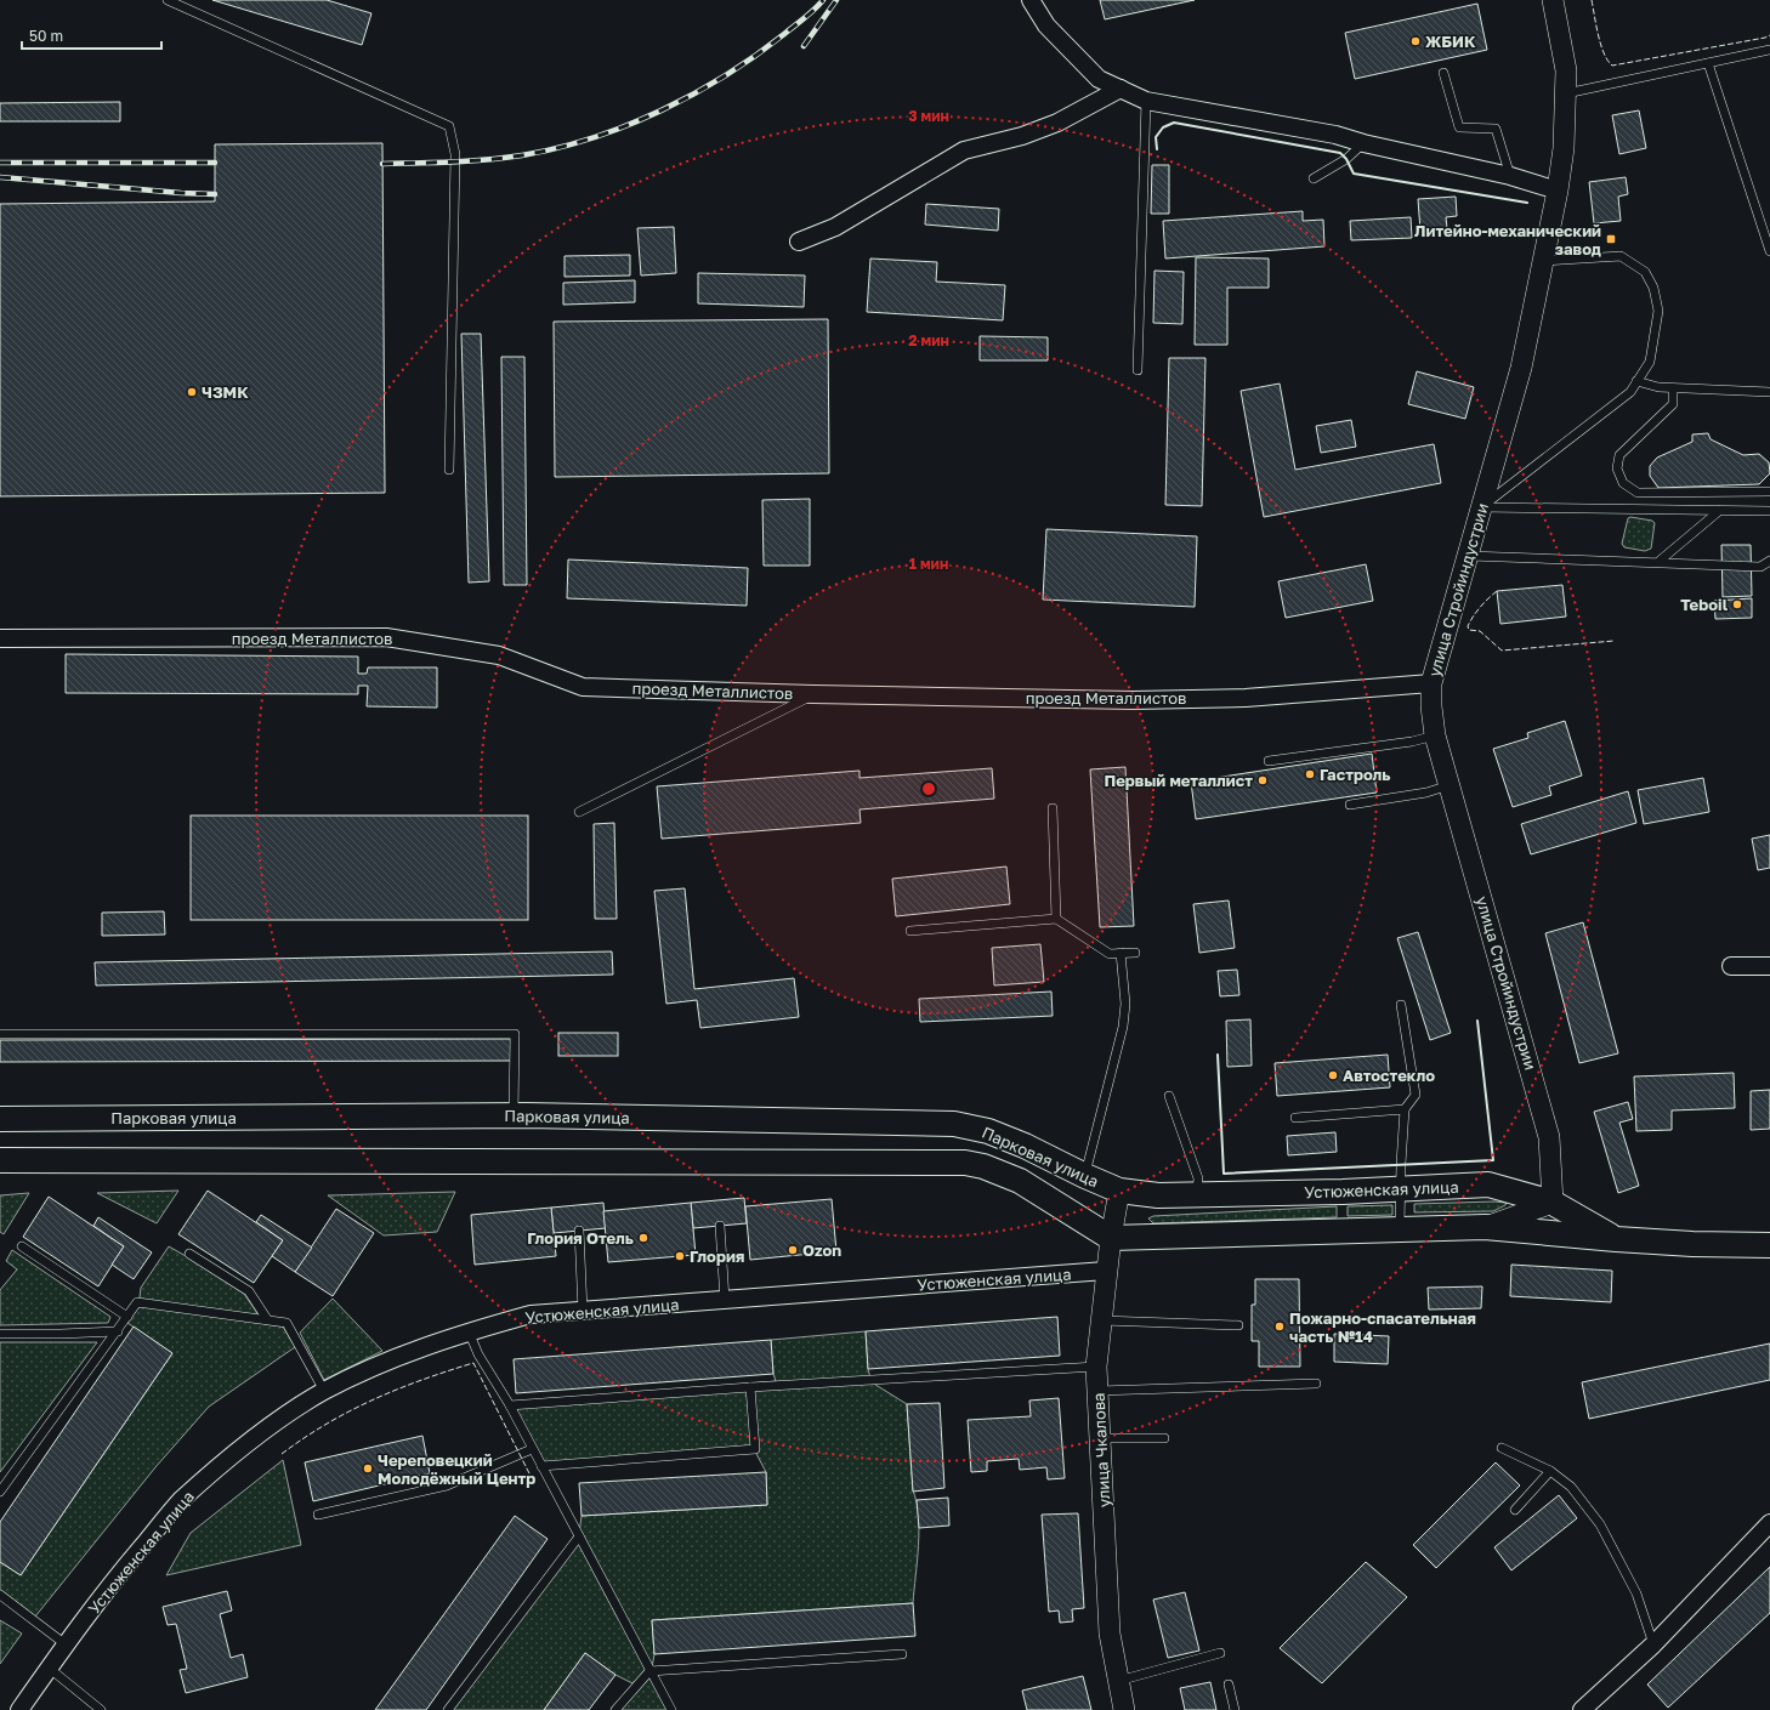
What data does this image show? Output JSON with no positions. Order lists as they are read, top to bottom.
{
  "streets": {
    "main road": ["Парковая улица", "Устюженская улица"],
    "street": ["улица Стройиндустрии", "проезд Металлистов", "улица Чкалова"]
  },
  "crossings": [
    ["улица Стройиндустрии", "проезд Металлистов"],
    ["улица Стройиндустрии", "Устюженская улица"],
    ["Парковая улица", "Устюженская улица"],
    ["Парковая улица", "улица Чкалова"],
    ["Устюженская улица", "улица Чкалова"]
  ],
  "places": {
    "other": [
      "ЖБИК",
      "ЧЗМК",
      "Teboil",
      "Гастроль",
      "Первый металлист",
      "Автостекло",
      "Глория Отель",
      "Ozon",
      "Глория",
      "Пожарно-спасательная часть №14",
      "Череповецкий Молодёжный Центр"
    ],
    "transit": ["Литейно-механический завод"]
  },
  "scale_bar": "50 m",
  "rings": ["3 мин", "2 мин", "1 мин"]
}
